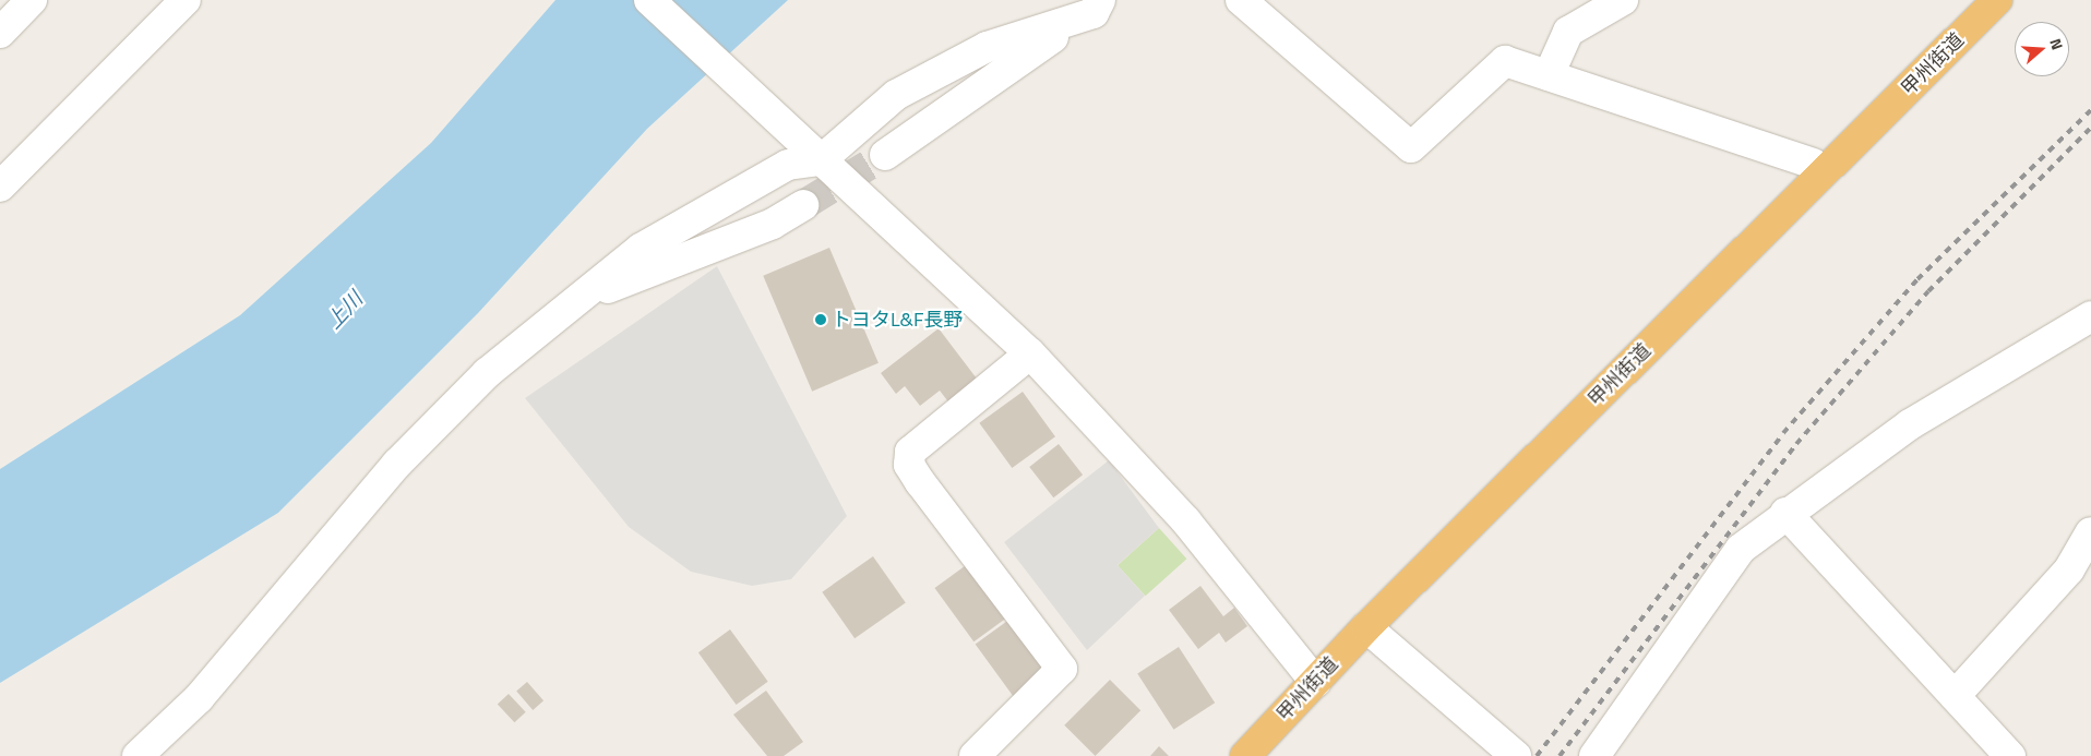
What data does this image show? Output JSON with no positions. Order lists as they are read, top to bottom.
{
  "streets": {
    "highway": ["甲州街道"]
  },
  "water": ["上川"],
  "places": ["トヨタL&F長野"],
  "north": "right"
}
